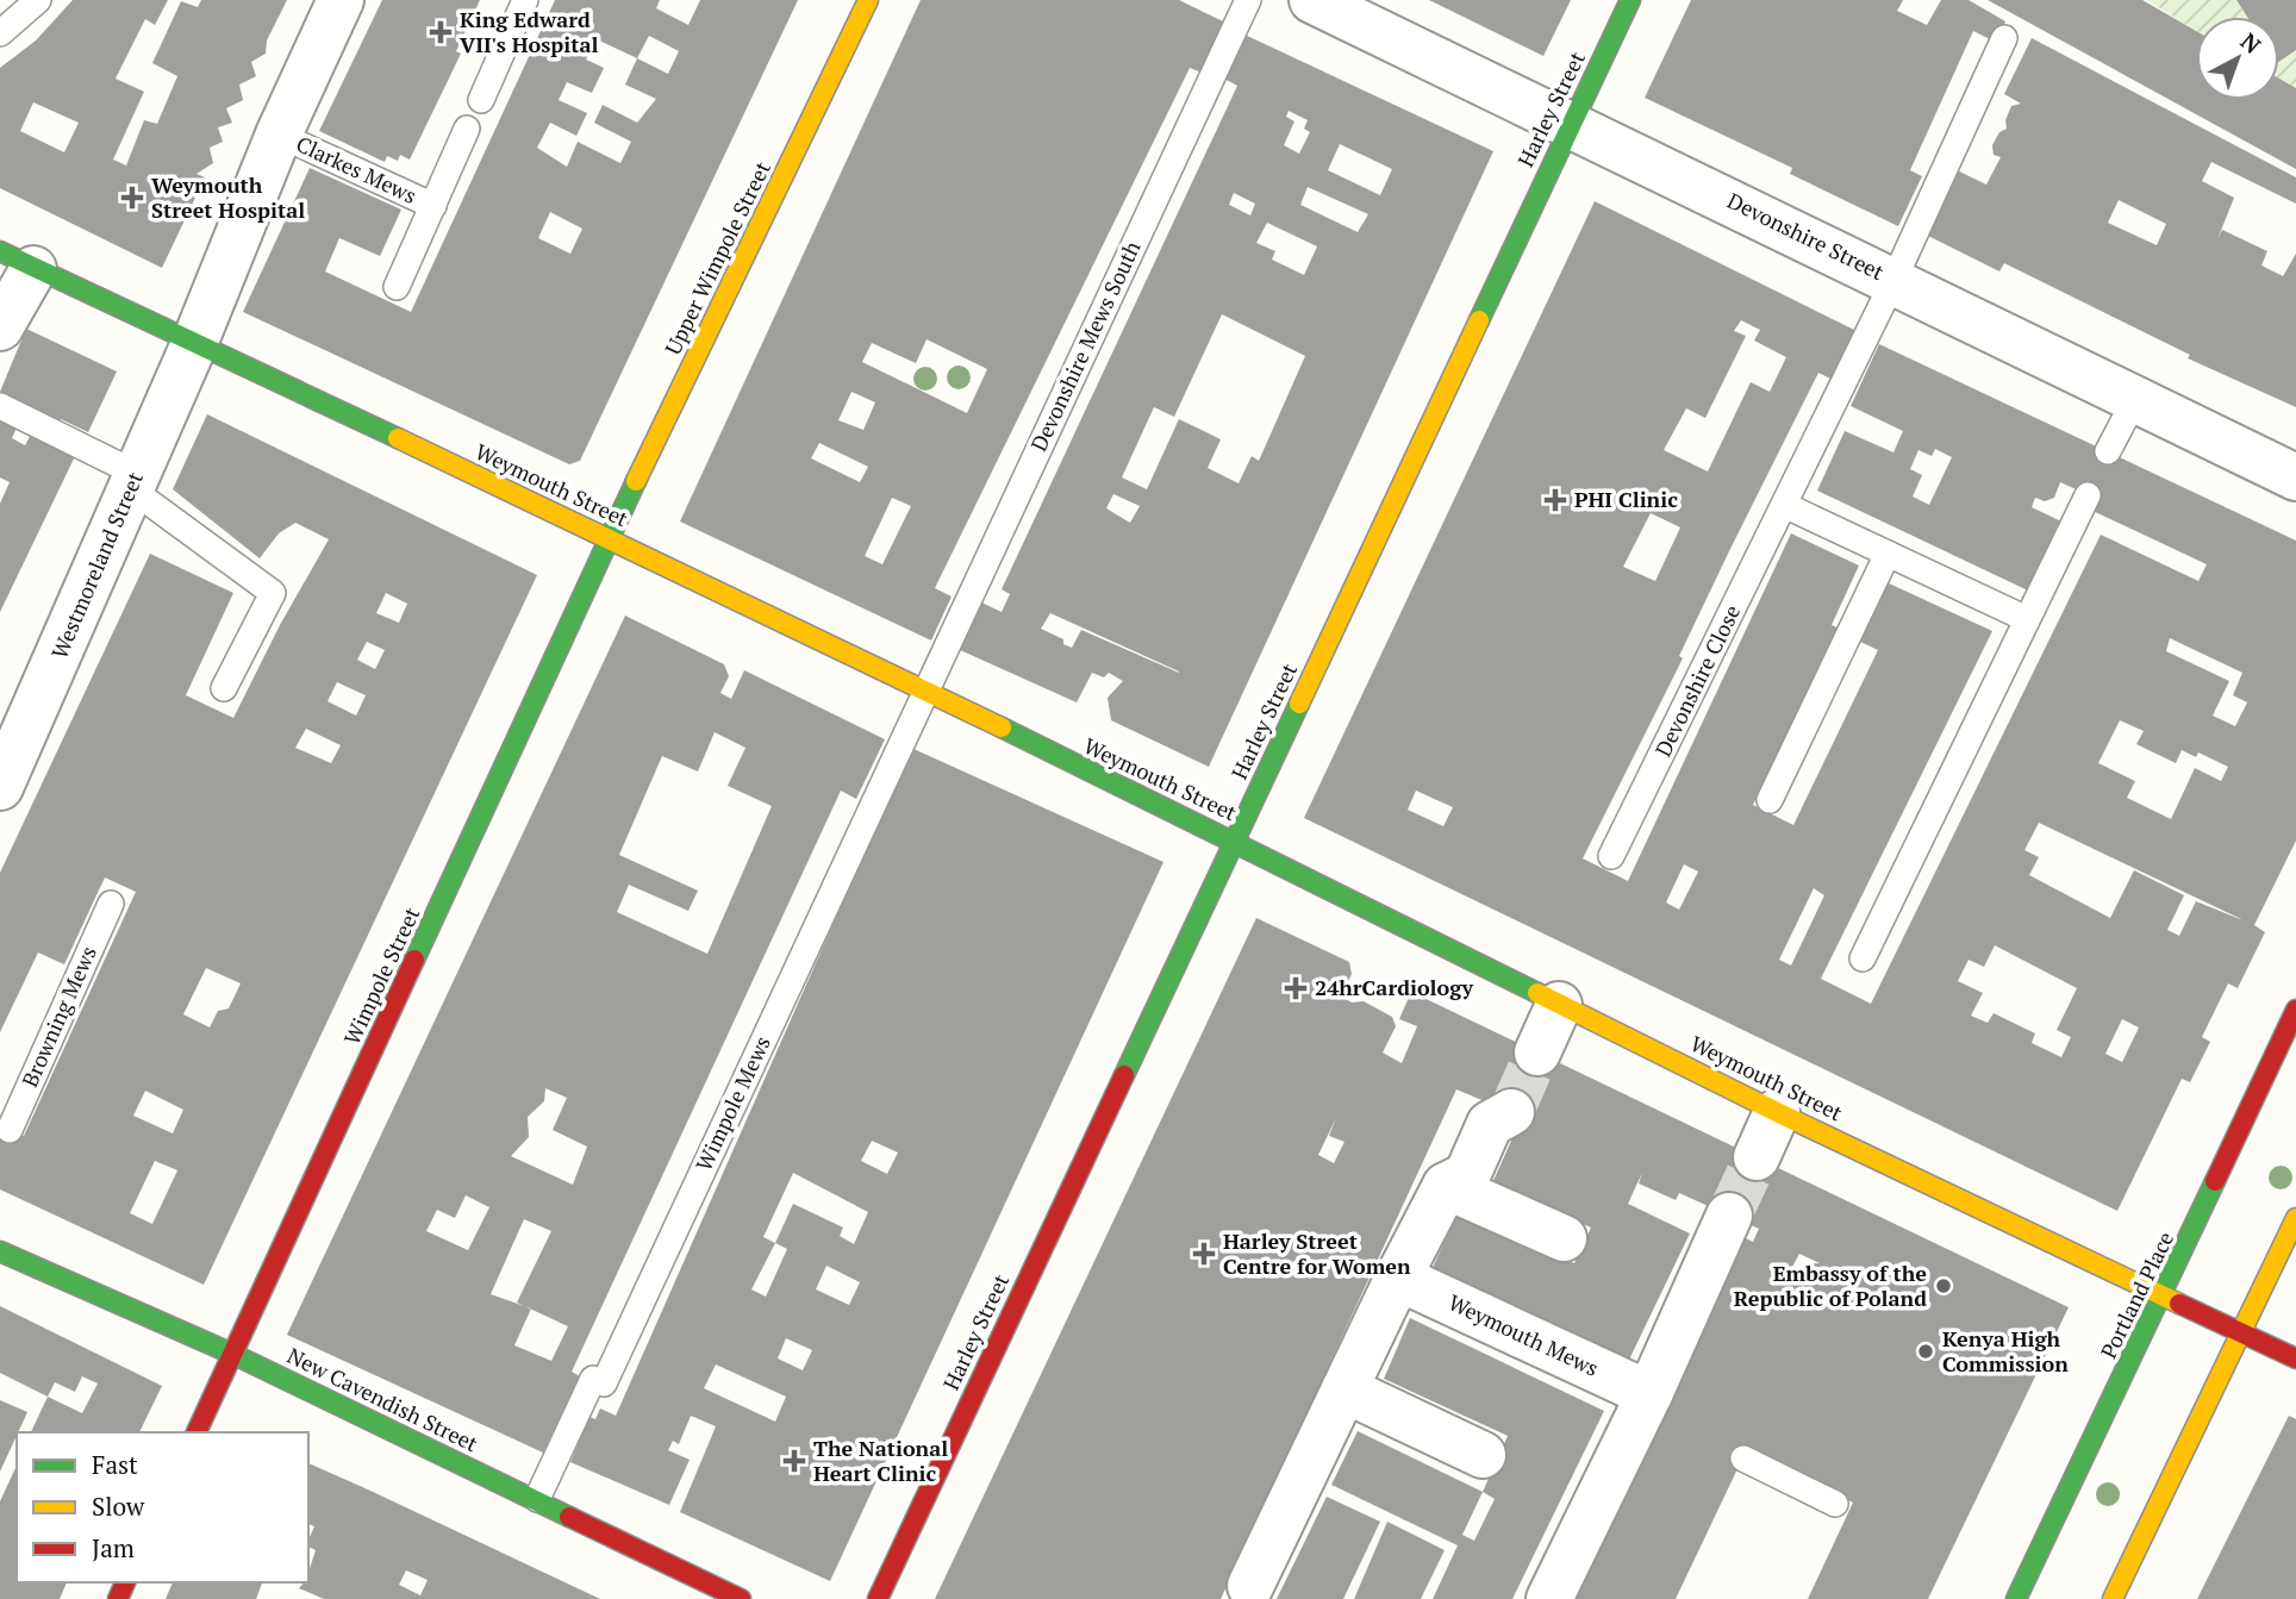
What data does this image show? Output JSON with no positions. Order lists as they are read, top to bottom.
{
  "streets": {
    "street": [
      "Harley Street",
      "Devonshire Street",
      "Upper Wimpole Street",
      "Weymouth Street",
      "Westmoreland Street",
      "Wimpole Street",
      "Portland Place",
      "Weymouth Mews",
      "New Cavendish Street"
    ],
    "lane": [
      "Clarkes Mews",
      "Devonshire Mews South",
      "Devonshire Close",
      "Browning Mews",
      "Wimpole Mews"
    ]
  },
  "crossings": [
    ["Harley Street", "Devonshire Street"],
    ["Harley Street", "Weymouth Street"],
    ["Clarkes Mews", "Westmoreland Street"],
    ["Devonshire Street", "Devonshire Close"],
    ["Upper Wimpole Street", "Weymouth Street"],
    ["Upper Wimpole Street", "Wimpole Street"],
    ["Devonshire Mews South", "Weymouth Street"],
    ["Devonshire Mews South", "Wimpole Mews"],
    ["Weymouth Street", "Westmoreland Street"],
    ["Weymouth Street", "Wimpole Street"],
    ["Weymouth Street", "Wimpole Mews"],
    ["Weymouth Street", "Portland Place"],
    ["Wimpole Street", "New Cavendish Street"],
    ["Wimpole Mews", "New Cavendish Street"]
  ],
  "places": {
    "health": [
      "King Edward VII's Hospital",
      "Weymouth Street Hospital",
      "PHI Clinic",
      "24hrCardiology",
      "Harley Street Centre for Women",
      "The National Heart Clinic"
    ],
    "other": ["Embassy of the Republic of Poland", "Kenya High Commission"]
  },
  "legend": ["Fast", "Slow", "Jam"],
  "north": "top right"
}
